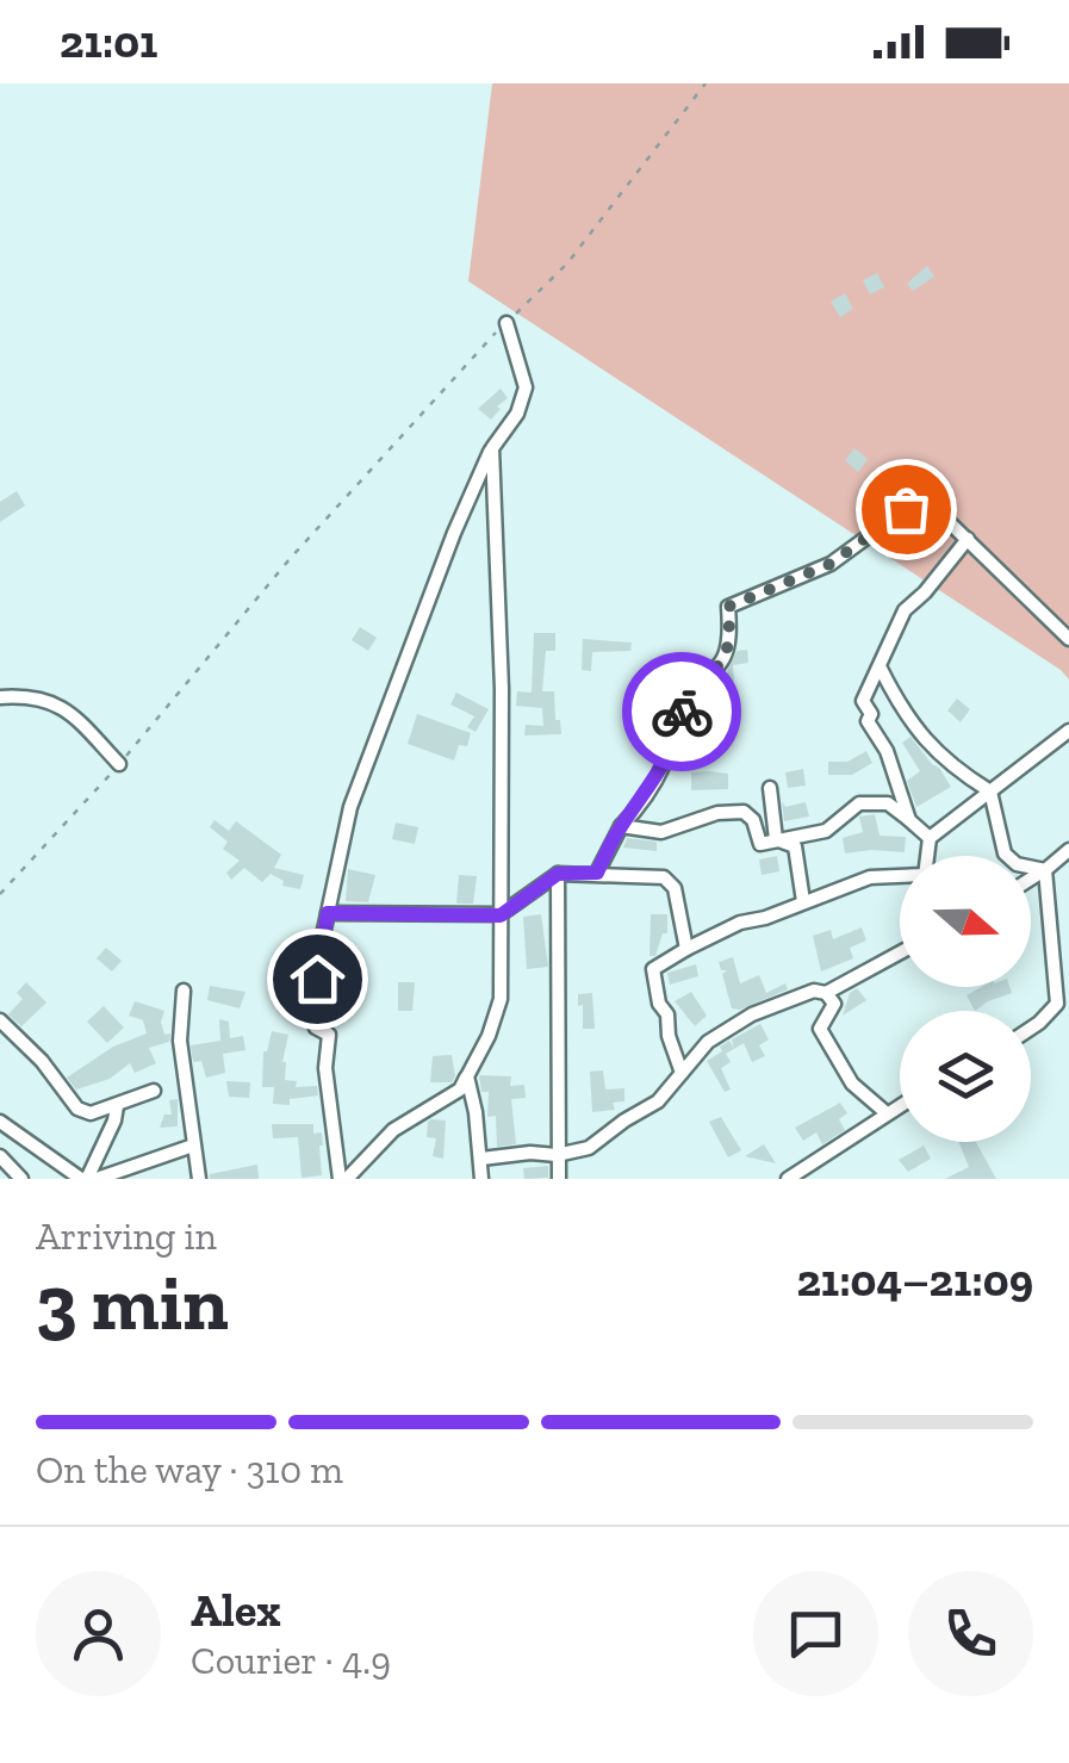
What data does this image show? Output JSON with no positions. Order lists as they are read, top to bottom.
{
  "north": "right",
  "page": {
    "status": "21:01",
    "heading": ["3 min", "Arriving in", "21:04–21:09"],
    "panel": ["Alex", "Courier · 4.9"],
    "bar": "On the way · 310 m"
  }
}
